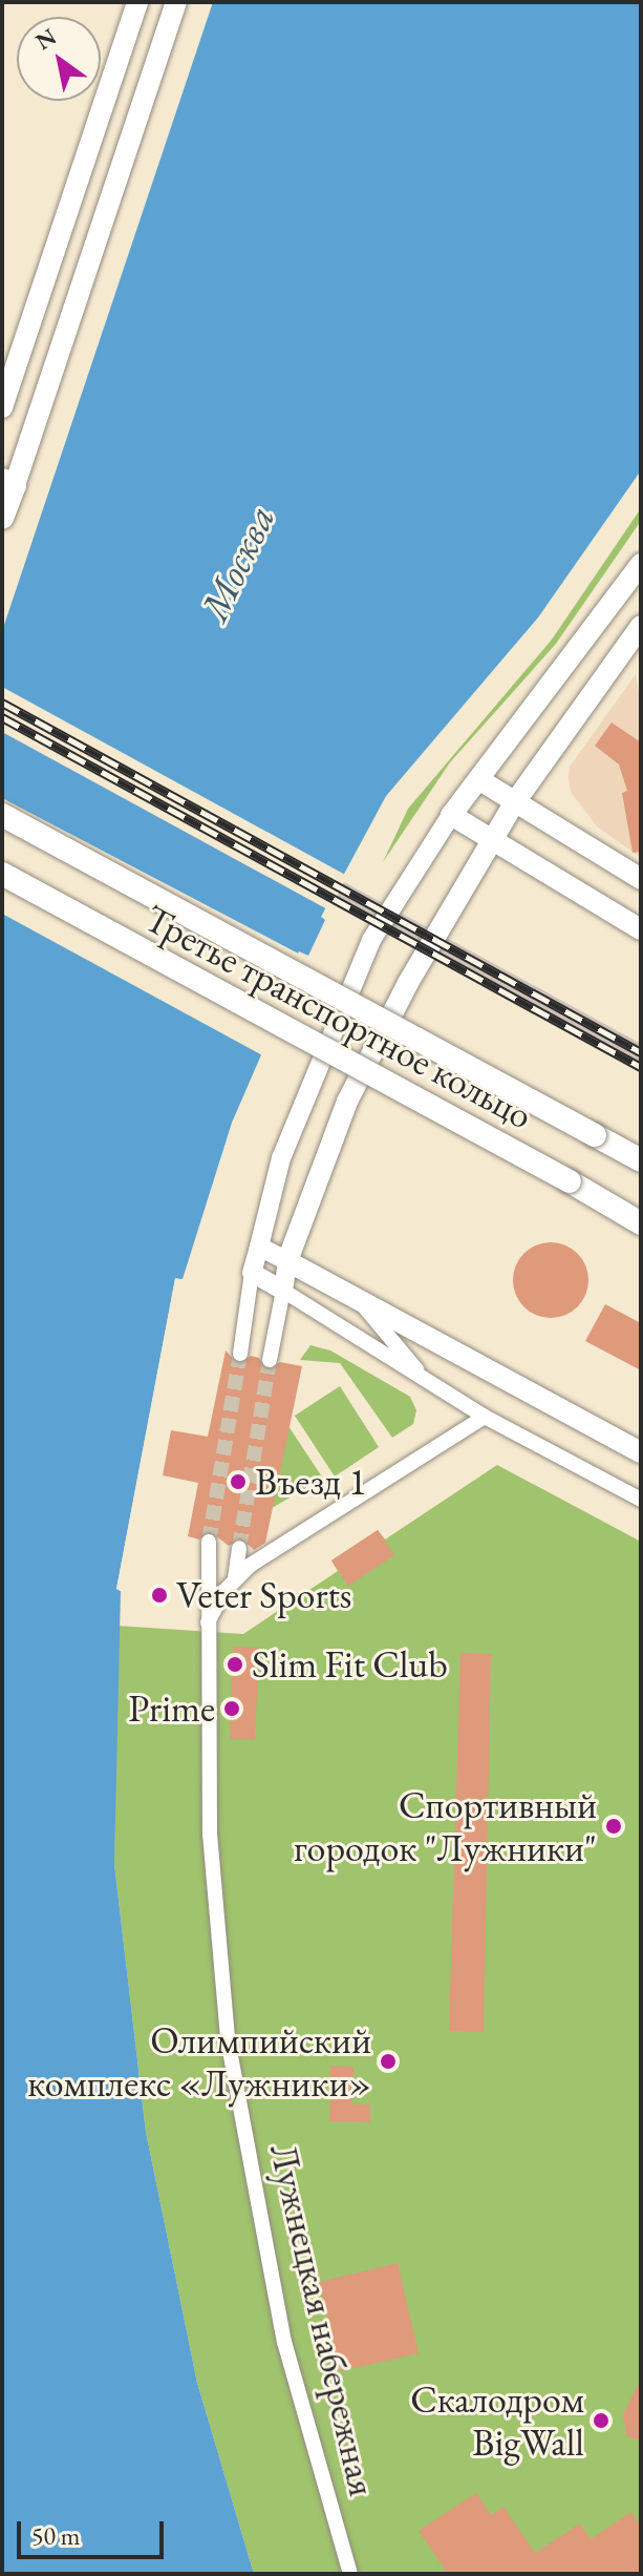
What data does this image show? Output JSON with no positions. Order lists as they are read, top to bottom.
{
  "streets": {
    "main road": ["Третье транспортное кольцо"],
    "street": ["Лужнецкая набережная"]
  },
  "water": ["Москва"],
  "places": [
    "Въезд 1",
    "Veter Sports",
    "Slim Fit Club",
    "Prime",
    "Спортивный городок \"Лужники\"",
    "Олимпийский комплекс «Лужники»",
    "Скалодром BigWall"
  ],
  "scale_bar": "50 m",
  "north": "top left"
}
